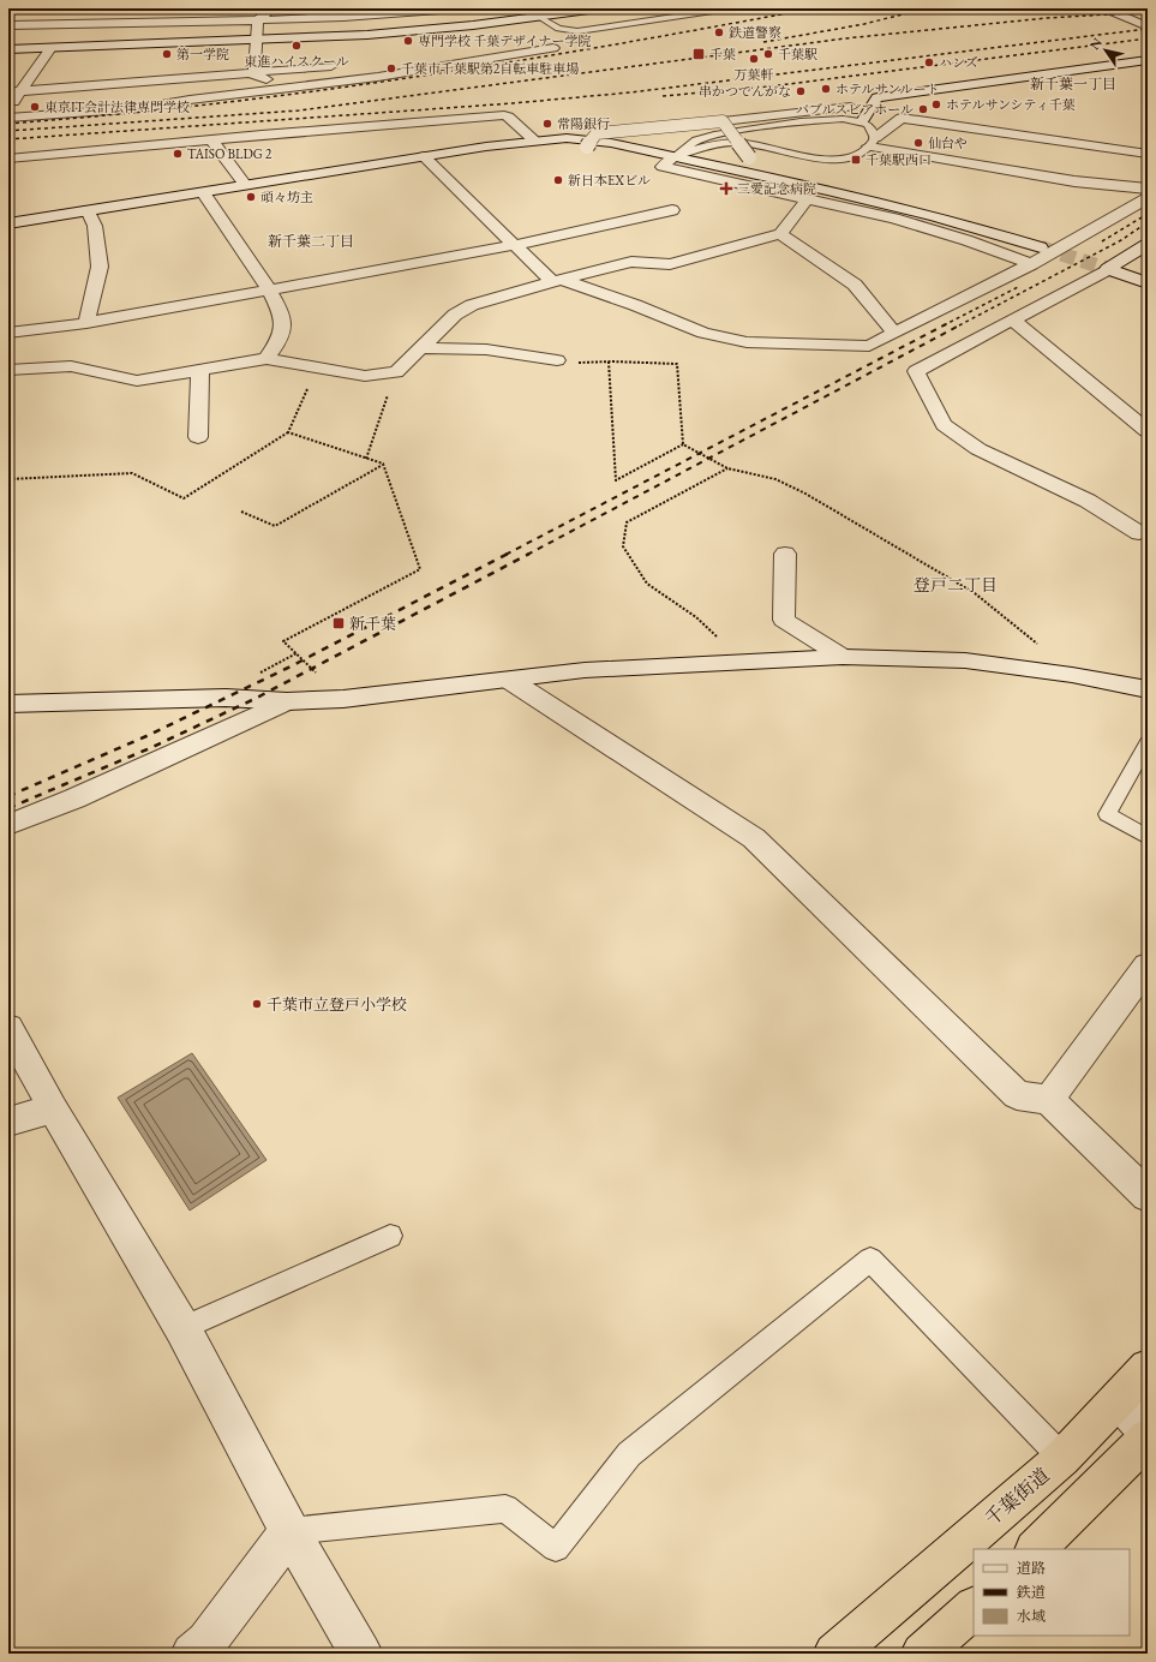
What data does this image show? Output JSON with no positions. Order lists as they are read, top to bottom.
{
  "streets": {
    "highway": ["千葉街道"]
  },
  "districts": ["新千葉一丁目", "新千葉二丁目", "登戸二丁目"],
  "places": {
    "other": [
      "鉄道警察",
      "専門学校 千葉デザイナー学院",
      "東進ハイスクール",
      "第一学院",
      "千葉駅",
      "万葉軒",
      "ハンズ",
      "千葉市千葉駅第2自転車駐車場",
      "ホテルサンルート",
      "串かつでんがな",
      "ホテルサンシティ千葉",
      "東京IT会計法律専門学校",
      "バブルスビアホール",
      "常陽銀行",
      "仙台や",
      "TAISO BLDG 2",
      "新日本EXビル",
      "頑々坊主",
      "千葉市立登戸小学校"
    ],
    "transit": ["千葉", "千葉駅西口", "新千葉"],
    "health": ["三愛記念病院"]
  },
  "legend": ["道路", "鉄道", "水域"],
  "north": "top left"
}
